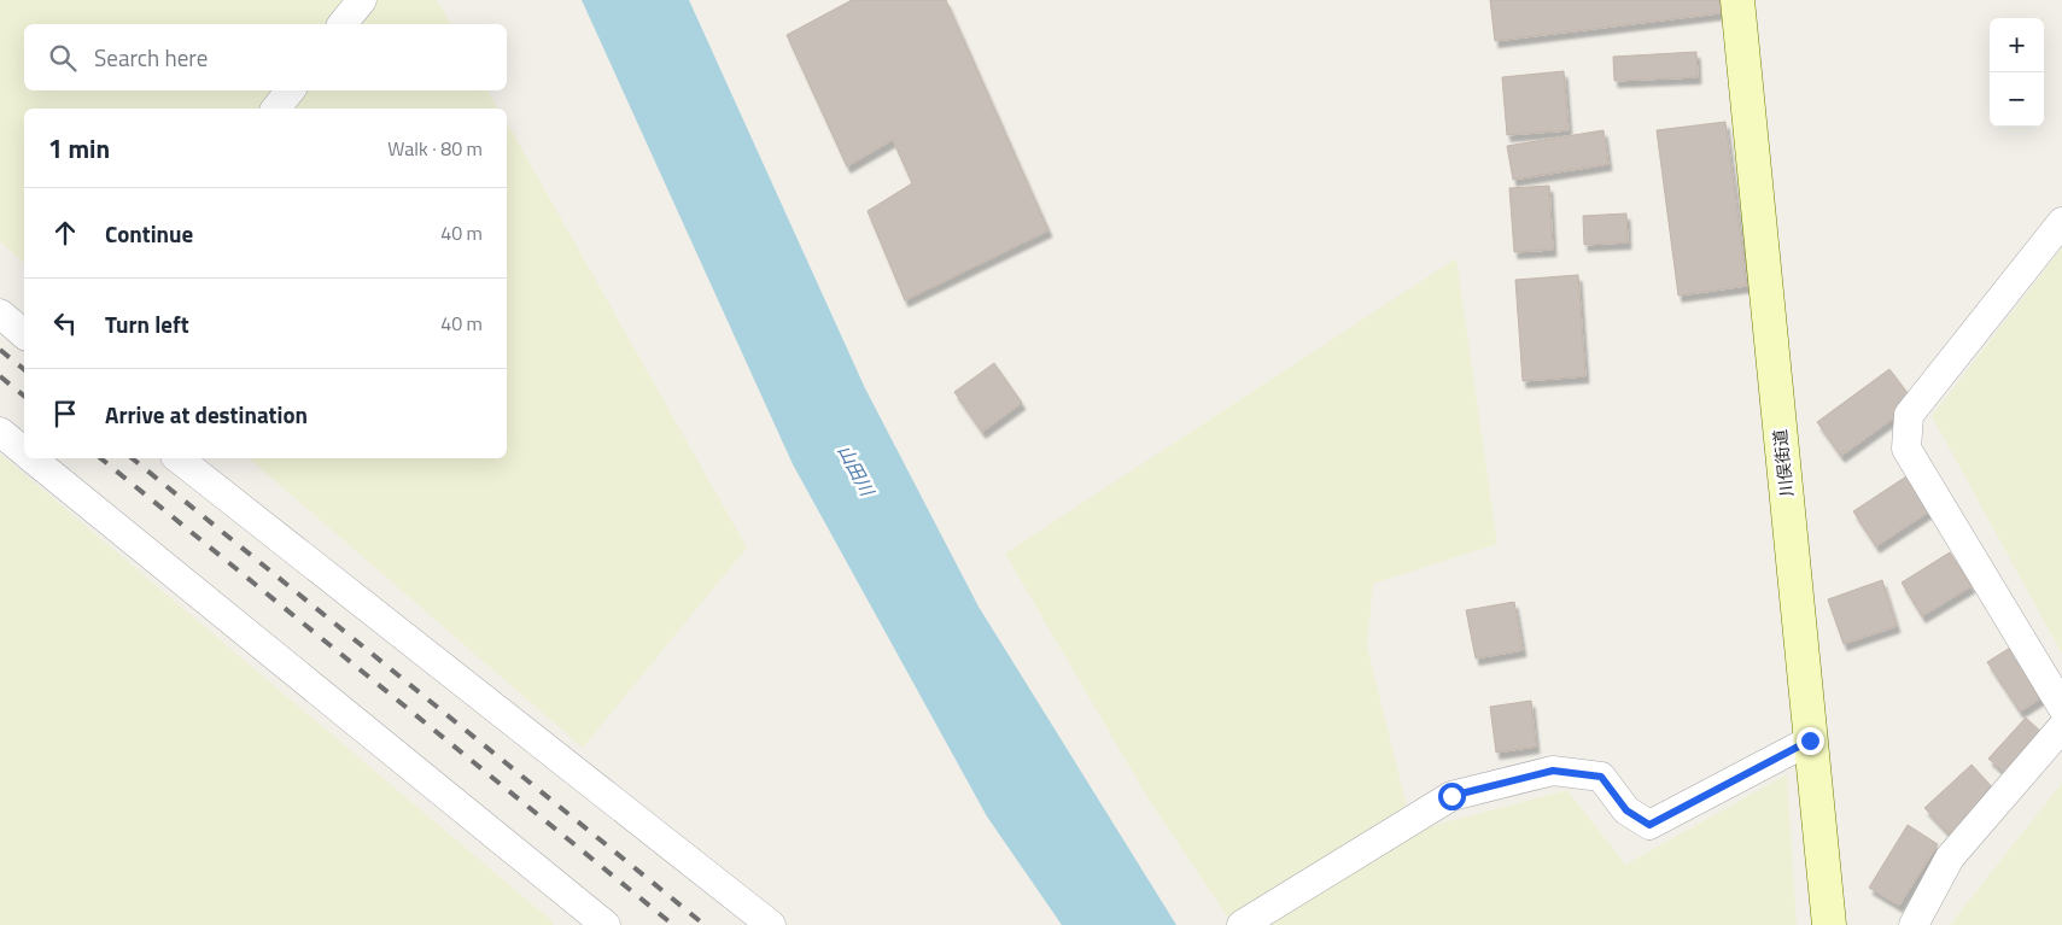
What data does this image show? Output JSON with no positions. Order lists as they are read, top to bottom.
{
  "streets": {
    "main road": ["川俣街道"]
  },
  "water": ["山田川"],
  "page": {
    "map_buttons": ["+", "−"],
    "search": "Search here",
    "heading": ["1 min", "Walk · 80 m"],
    "list": [
      ["Continue", "40 m"],
      ["Turn left", "40 m"],
      "Arrive at destination"
    ]
  }
}
